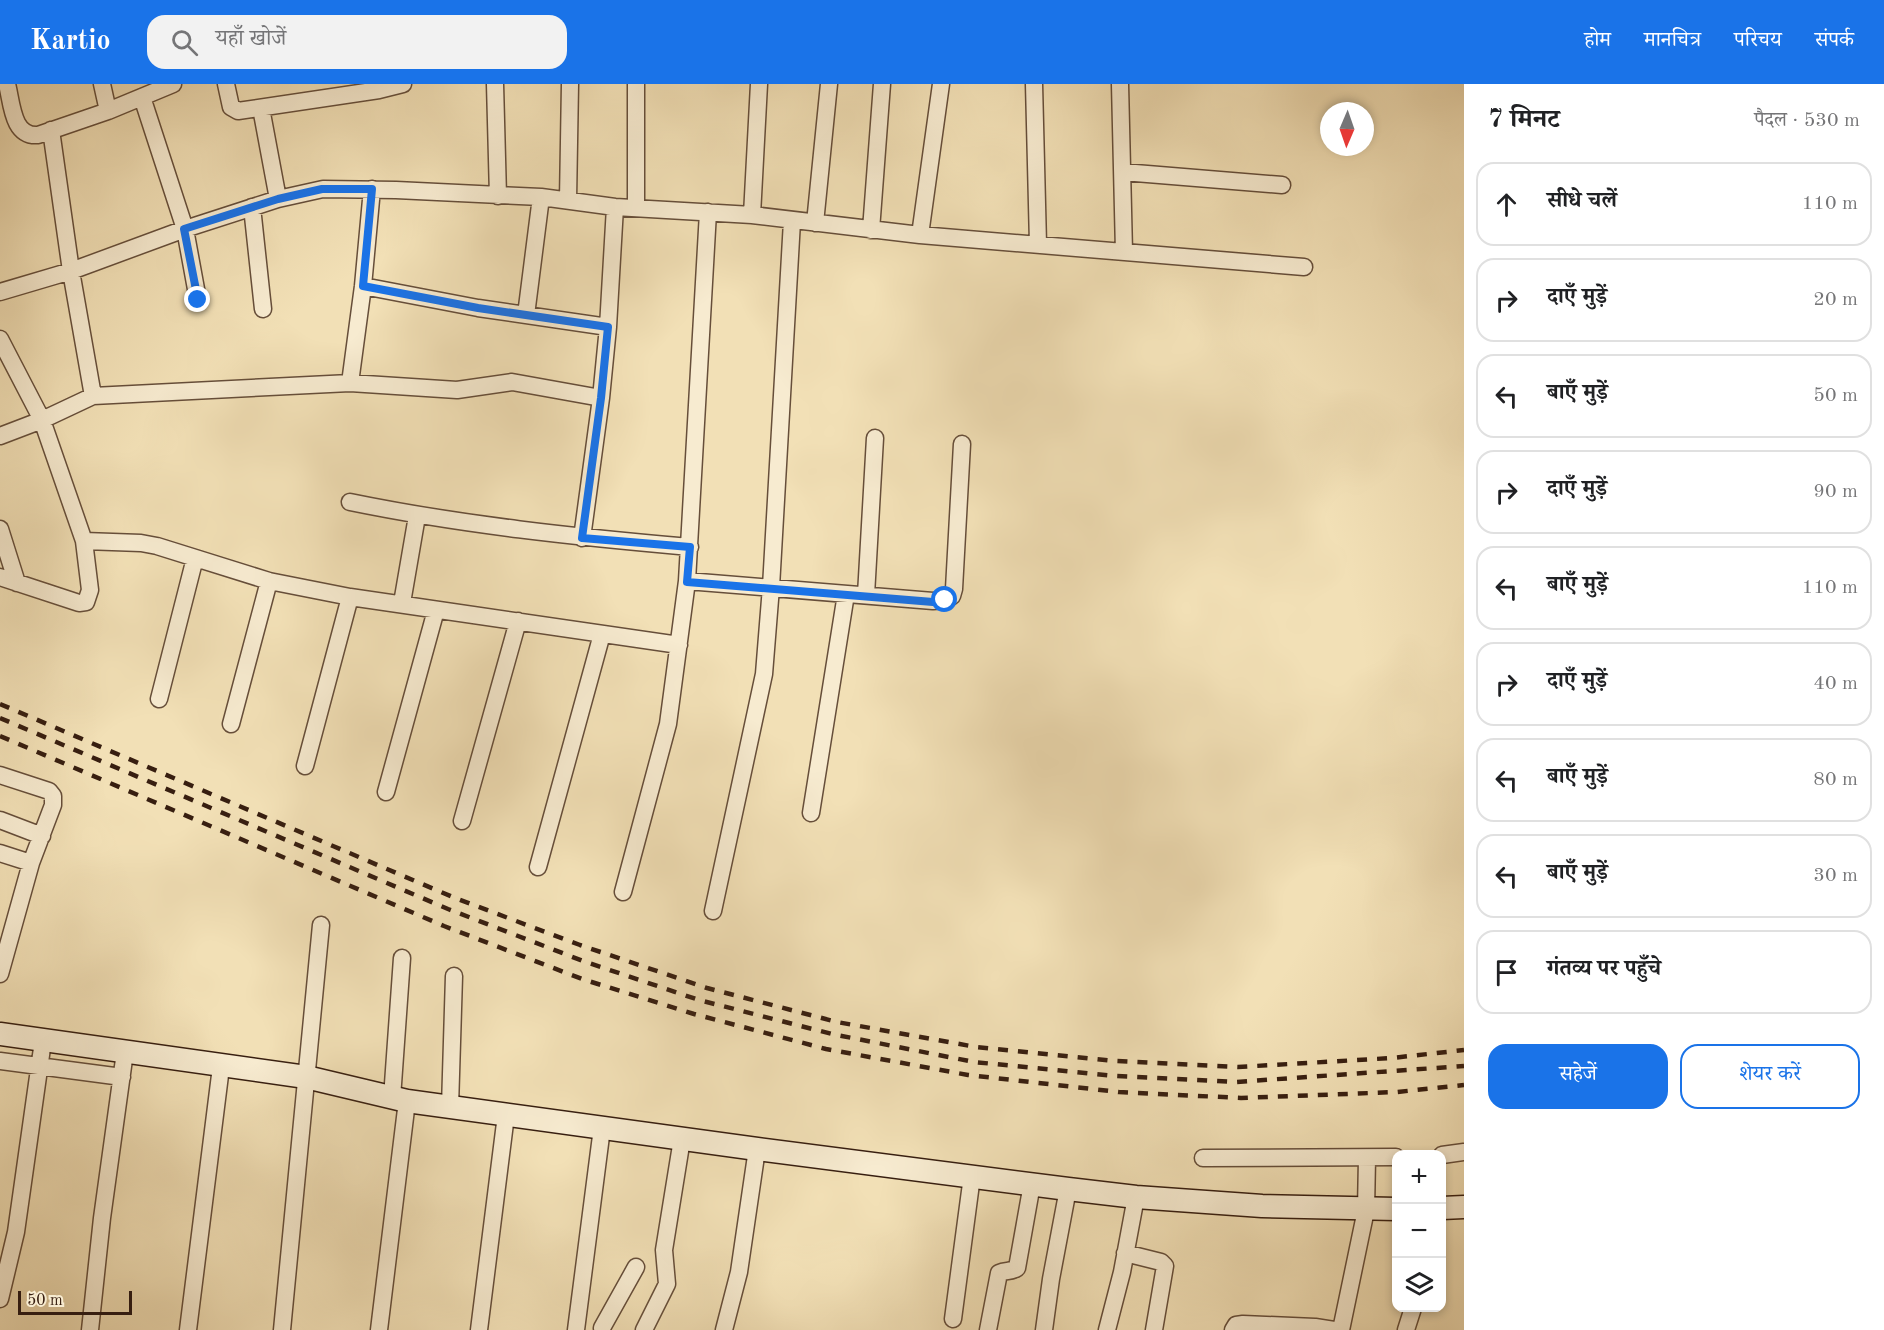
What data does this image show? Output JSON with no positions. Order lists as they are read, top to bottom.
{
  "scale_bar": "50 m",
  "north": "bottom",
  "page": {
    "header": "Kartio",
    "search": "यहाँ खोजें",
    "nav": [
      "होम",
      "मानचित्र",
      "परिचय",
      "संपर्क"
    ],
    "heading": ["7 मिनट", "पैदल · 530 m"],
    "list": [
      ["सीधे चलें", "110 m"],
      ["दाएँ मुड़ें", "20 m"],
      ["बाएँ मुड़ें", "50 m"],
      ["दाएँ मुड़ें", "90 m"],
      ["बाएँ मुड़ें", "110 m"],
      ["दाएँ मुड़ें", "40 m"],
      ["बाएँ मुड़ें", "80 m"],
      ["बाएँ मुड़ें", "30 m"],
      "गंतव्य पर पहुँचे"
    ],
    "buttons": ["सहेजें", "शेयर करें"],
    "map_buttons": ["+", "−"],
    "scale": "50 m"
  }
}
